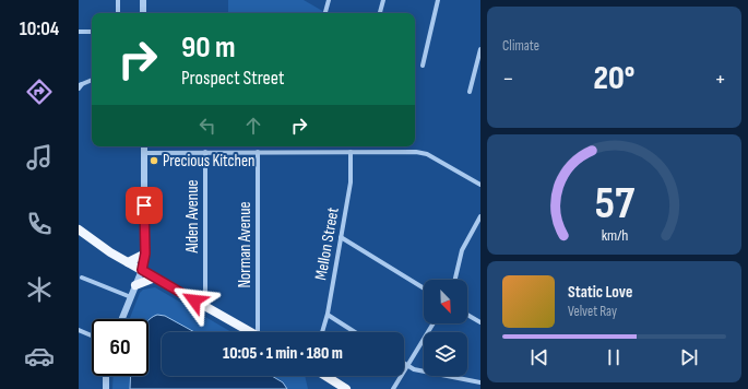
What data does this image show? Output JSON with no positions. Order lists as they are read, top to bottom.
{
  "streets": {
    "street": ["Alden Avenue", "Mellon Street", "Norman Avenue"]
  },
  "places": ["Precious Kitchen"],
  "north": "bottom right",
  "page": {
    "tabs": "10:04",
    "tile": "Climate",
    "turn": ["90 m", "Prospect Street"],
    "heat": ["−", "20°", "+"],
    "song": ["Static Love", "Velvet Ray"],
    "limit": "60",
    "trip": "10:05 · 1 min · 180 m",
    "gauge": ["57", "km/h"]
  }
}
